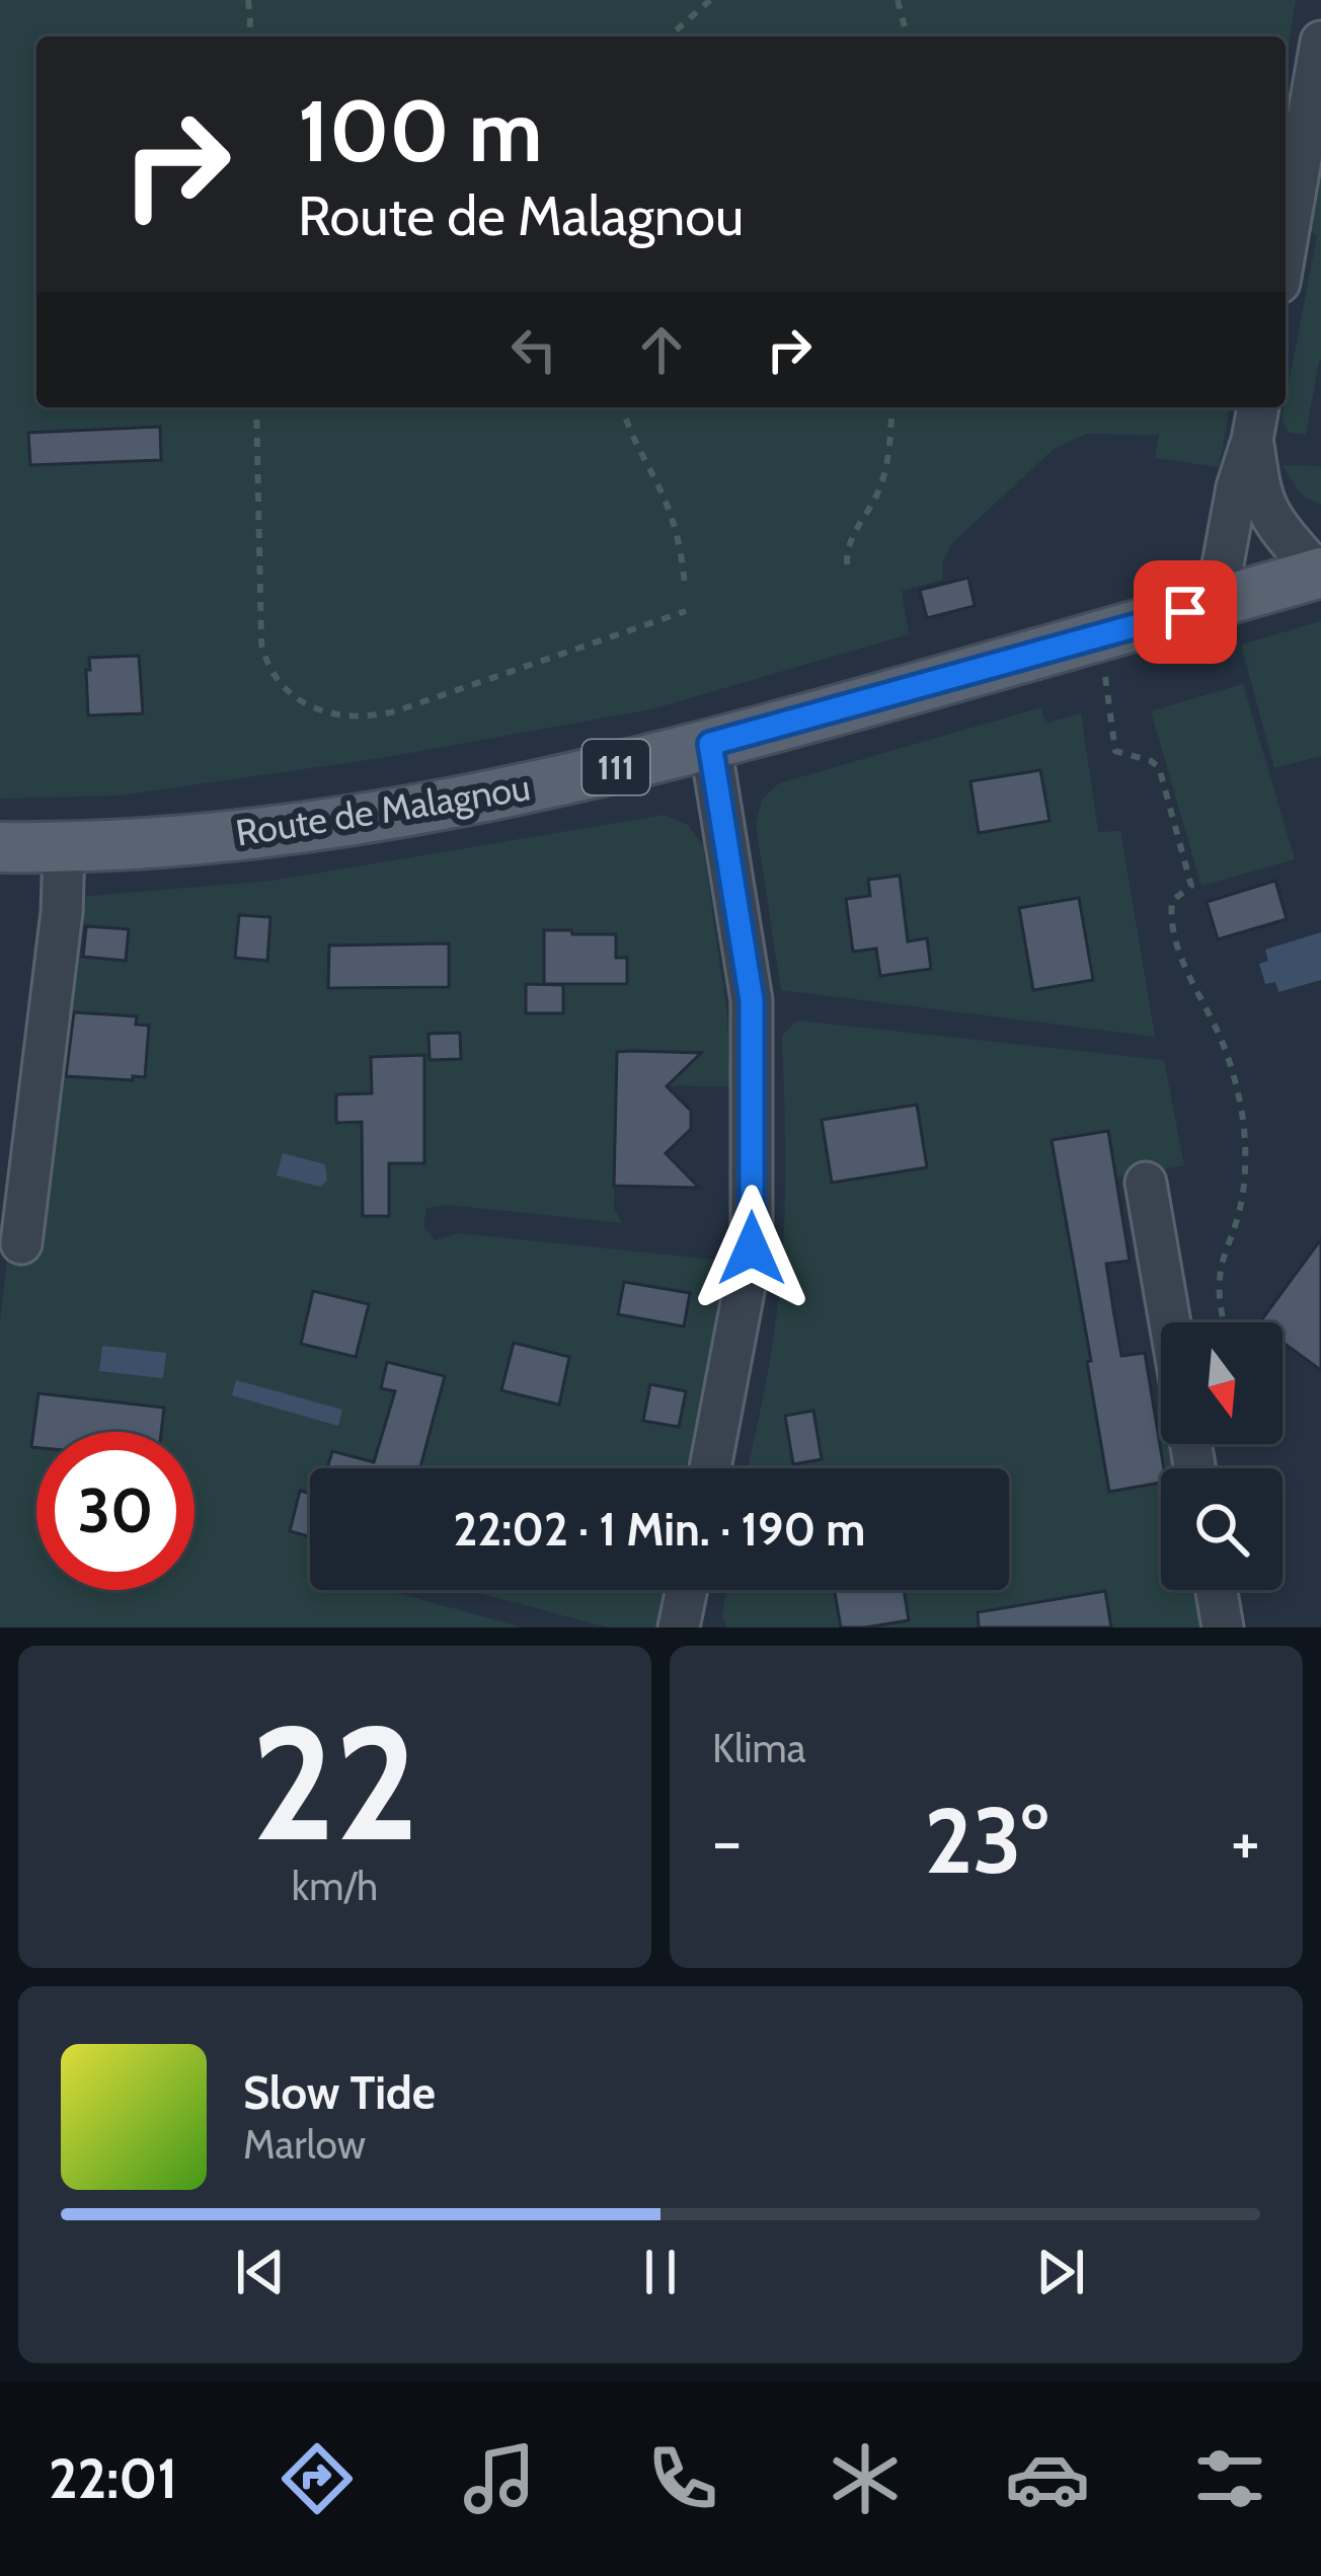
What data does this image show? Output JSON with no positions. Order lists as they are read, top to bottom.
{
  "streets": {
    "main road": ["111", "Route de Malagnou"]
  },
  "north": "bottom",
  "page": {
    "turn": ["100 m", "Route de Malagnou"],
    "limit": "30",
    "trip": "22:02 · 1 Min. · 190 m",
    "tile": [
      ["22", "km/h"],
      "Klima"
    ],
    "heat": ["−", "23°", "+"],
    "song": ["Slow Tide", "Marlow"],
    "tabs": "22:01"
  }
}
